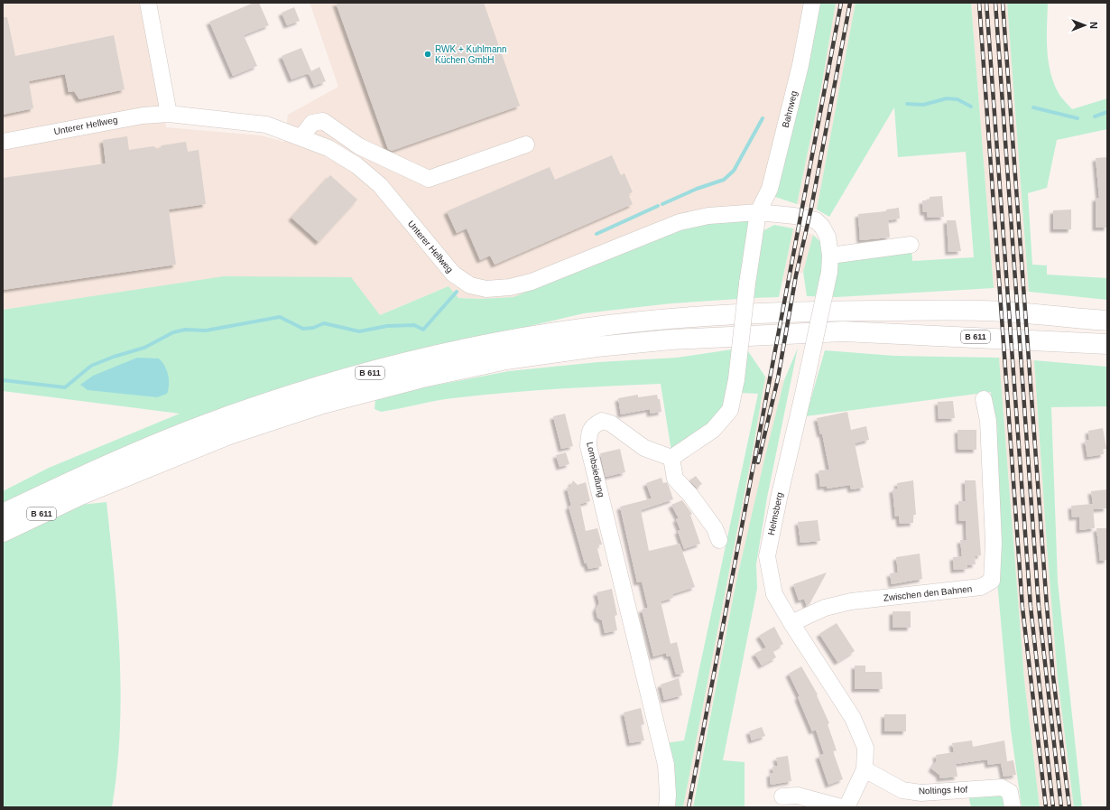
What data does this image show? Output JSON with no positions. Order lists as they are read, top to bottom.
{
  "streets": {
    "highway": ["B 611"],
    "street": [
      "Bahnweg",
      "Unterer Hellweg",
      "Lombsiedlung",
      "Helmsberg",
      "Zwischen den Bahnen",
      "Noltings Hof"
    ]
  },
  "crossings": [
    ["Bahnweg", "Unterer Hellweg"],
    ["Unterer Hellweg", "Helmsberg"],
    ["Helmsberg", "Zwischen den Bahnen"],
    ["Helmsberg", "Noltings Hof"]
  ],
  "places": ["RWK + Kuhlmann Küchen GmbH"],
  "north": "right"
}
